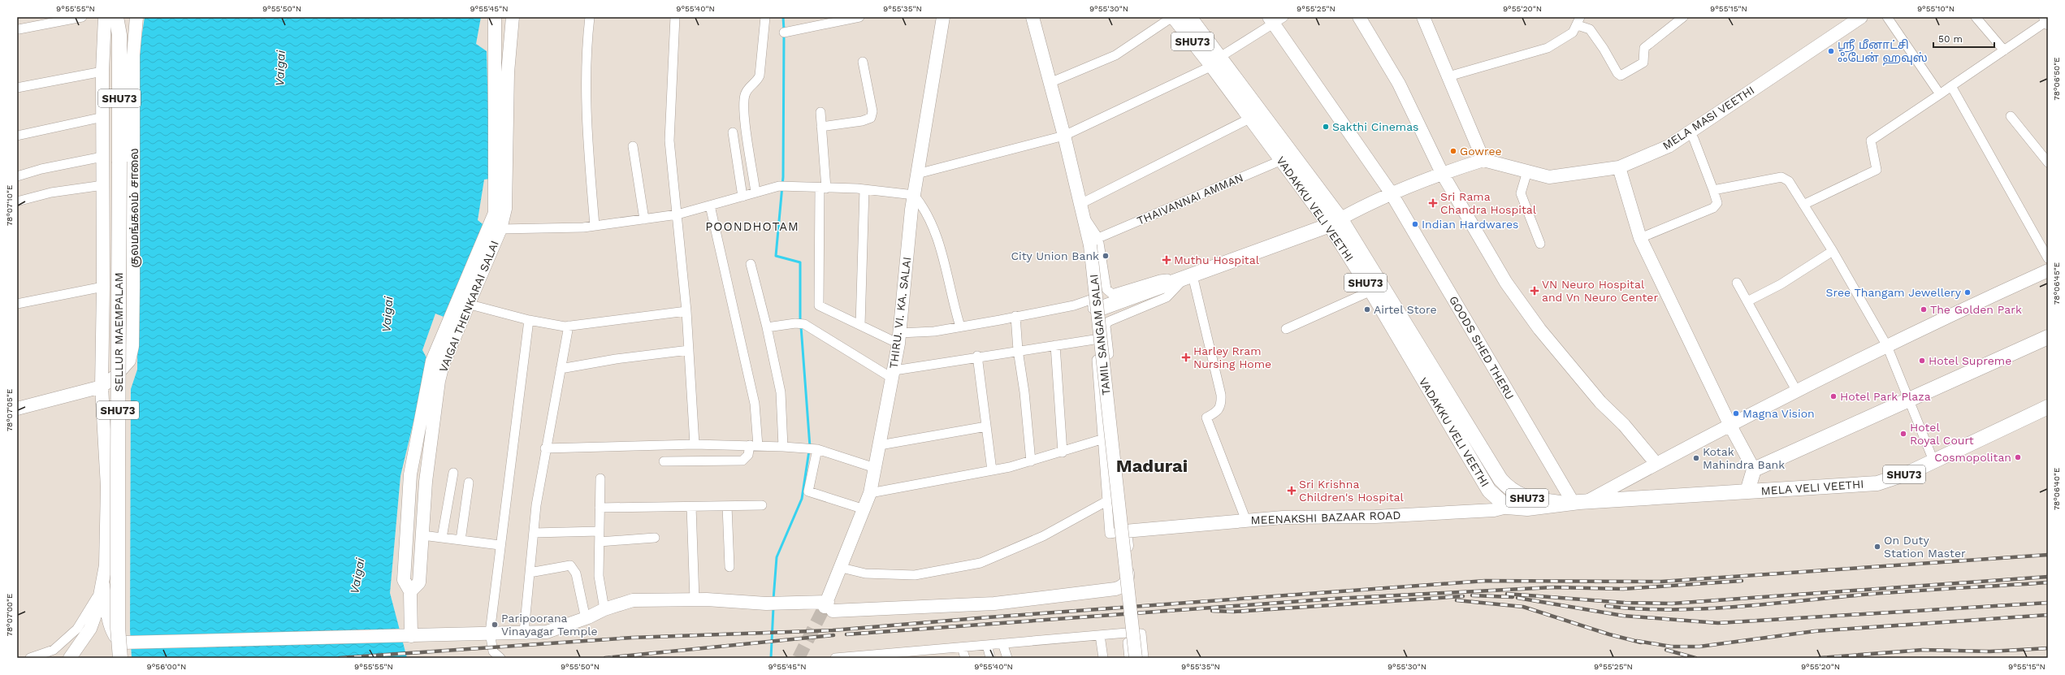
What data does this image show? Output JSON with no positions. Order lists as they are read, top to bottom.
{
  "streets": {
    "main road": [
      "SHU73",
      "VADAKKU VELI VEETHI",
      "SELLUR MAEMPALAM",
      "MELA VELI VEETHI"
    ],
    "street": [
      "MELA MASI VEETHI",
      "THAIVANNAI AMMAN",
      "குலமங்கலம் சாலை",
      "VAIGAI THENKARAI SALAI",
      "THIRU. VI. KA. SALAI",
      "TAMIL SANGAM SALAI",
      "GOODS SHED THERU",
      "MEENAKSHI BAZAAR ROAD"
    ]
  },
  "crossings": [
    ["SHU73", "SELLUR MAEMPALAM"],
    ["THAIVANNAI AMMAN", "VADAKKU VELI VEETHI"],
    ["THAIVANNAI AMMAN", "TAMIL SANGAM SALAI"],
    ["VADAKKU VELI VEETHI", "MELA VELI VEETHI"],
    ["VADAKKU VELI VEETHI", "MEENAKSHI BAZAAR ROAD"],
    ["GOODS SHED THERU", "MELA VELI VEETHI"],
    ["MELA VELI VEETHI", "MEENAKSHI BAZAAR ROAD"]
  ],
  "districts": ["POONDHOTAM", "Madurai"],
  "water": ["Vaigai"],
  "places": {
    "other": [
      "ஶ்ரீ மீனாட்சி ஃபேன் ஹவுஸ்",
      "Sakthi Cinemas",
      "Gowree",
      "Indian Hardwares",
      "City Union Bank",
      "Sree Thangam Jewellery",
      "Airtel Store",
      "The Golden Park",
      "Hotel Supreme",
      "Hotel Park Plaza",
      "Magna Vision",
      "Hotel Royal Court",
      "Cosmopolitan",
      "Kotak Mahindra Bank",
      "On Duty Station Master",
      "Paripoorana Vinayagar Temple"
    ],
    "health": [
      "Sri Rama Chandra Hospital",
      "Muthu Hospital",
      "VN Neuro Hospital and Vn Neuro Center",
      "Harley Rram Nursing Home",
      "Sri Krishna Children's Hospital"
    ]
  },
  "scale_bar": "50 m",
  "coordinates": [
    "9°55'55\"N",
    "9°55'50\"N",
    "9°55'45\"N",
    "9°55'40\"N",
    "9°55'35\"N",
    "9°55'30\"N",
    "9°55'25\"N",
    "9°55'20\"N",
    "9°55'15\"N",
    "9°55'10\"N",
    "78°06'50\"E",
    "78°07'10\"E",
    "78°06'45\"E",
    "78°07'05\"E",
    "78°06'40\"E",
    "78°07'00\"E",
    "9°56'00\"N"
  ]
}
